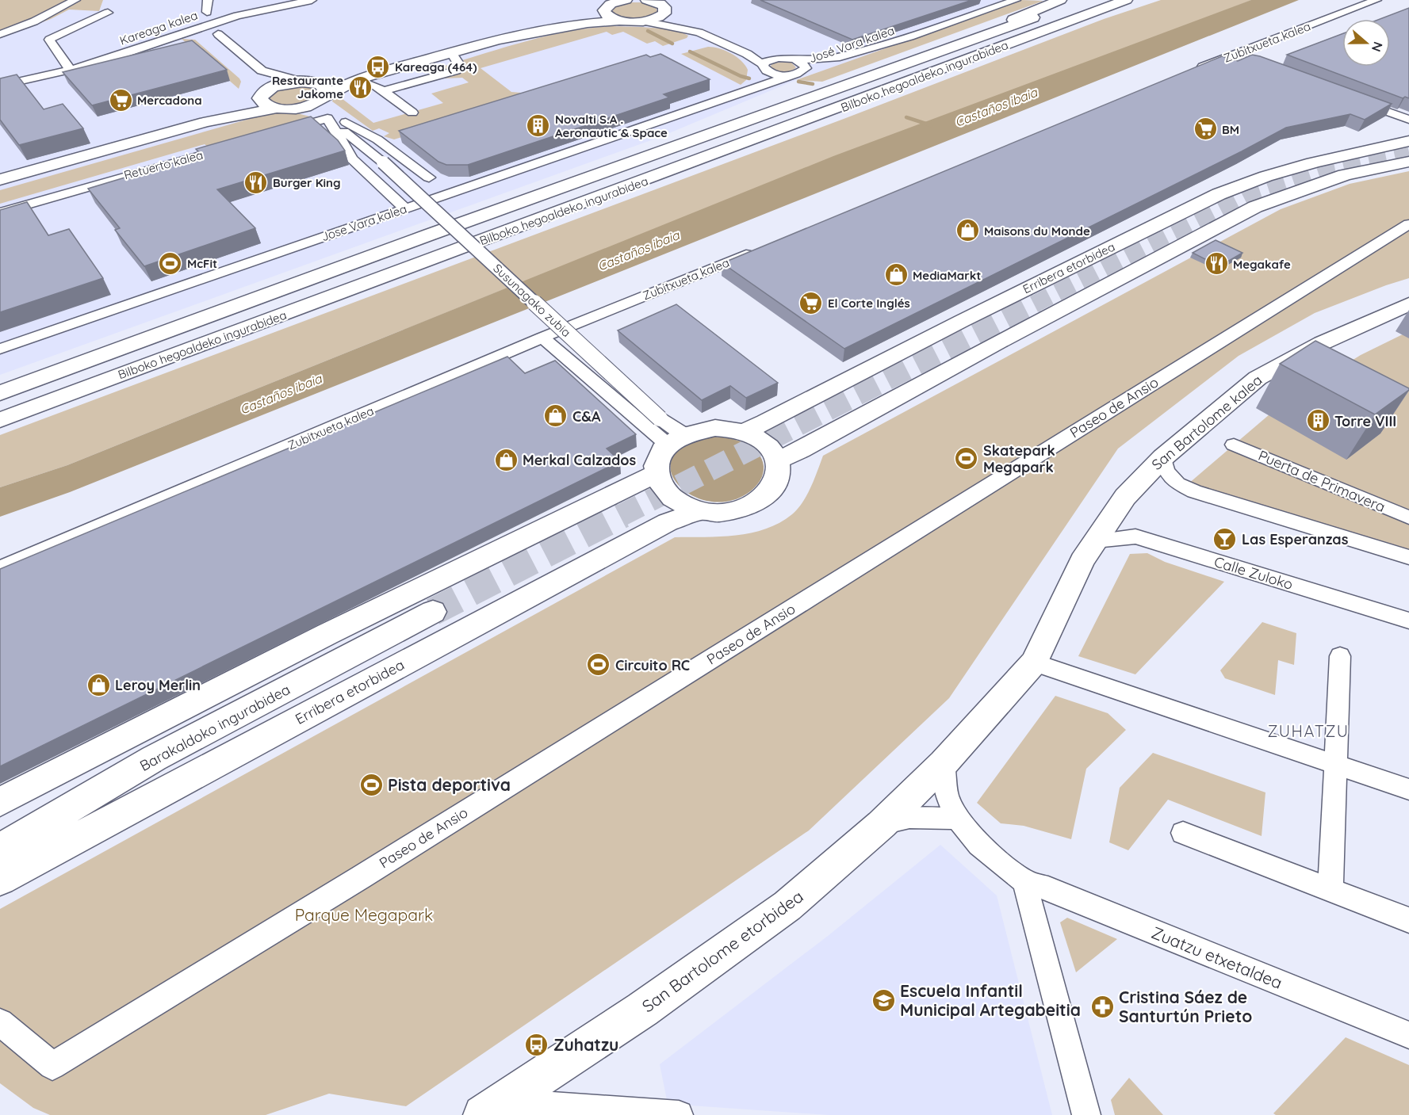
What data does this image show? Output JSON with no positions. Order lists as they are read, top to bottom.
{
  "streets": {
    "main road": [
      "Bilboko hegoaldeko ingurabidea",
      "Erribera etorbidea",
      "San Bartolome kalea",
      "Barakaldoko ingurabidea",
      "San Bartolome etorbidea"
    ],
    "street": [
      "Kareaga kalea",
      "Zubitxueta kalea",
      "José Vara kalea",
      "Retuerto kalea",
      "Jose Vara kalea",
      "Susunagako zubia",
      "Paseo de Ansio",
      "Puerta de Primavera",
      "Calle Zuloko",
      "Zuatzu etxetaldea"
    ]
  },
  "crossings": [
    ["José Vara kalea", "Jose Vara kalea"],
    ["Erribera etorbidea", "Susunagako zubia"],
    ["San Bartolome kalea", "Calle Zuloko"],
    ["San Bartolome kalea", "San Bartolome etorbidea"]
  ],
  "districts": ["ZUHATZU"],
  "water": ["Castaños ibaia"],
  "parks": ["Parque Megapark"],
  "places": {
    "bus stop": ["Kareaga (464)", "Zuhatzu"],
    "restaurant": ["Restaurante Jakome", "Burger King", "Megakafe"],
    "supermarket": ["Mercadona", "BM", "El Corte Inglés"],
    "building": ["Novalti S.A . Aeronautic & Space", "Torre VIII"],
    "shop": [
      "Maisons du Monde",
      "MediaMarkt",
      "C&A",
      "Merkal Calzados",
      "Leroy Merlin"
    ],
    "sports": [
      "McFit",
      "Skatepark Megapark",
      "Circuito RC",
      "Pista deportiva"
    ],
    "bar": ["Las Esperanzas"],
    "school or university": ["Escuela Infantil Municipal Artegabeitia"],
    "pharmacy": ["Cristina Sáez de Santurtún Prieto"]
  },
  "north": "right"
}
